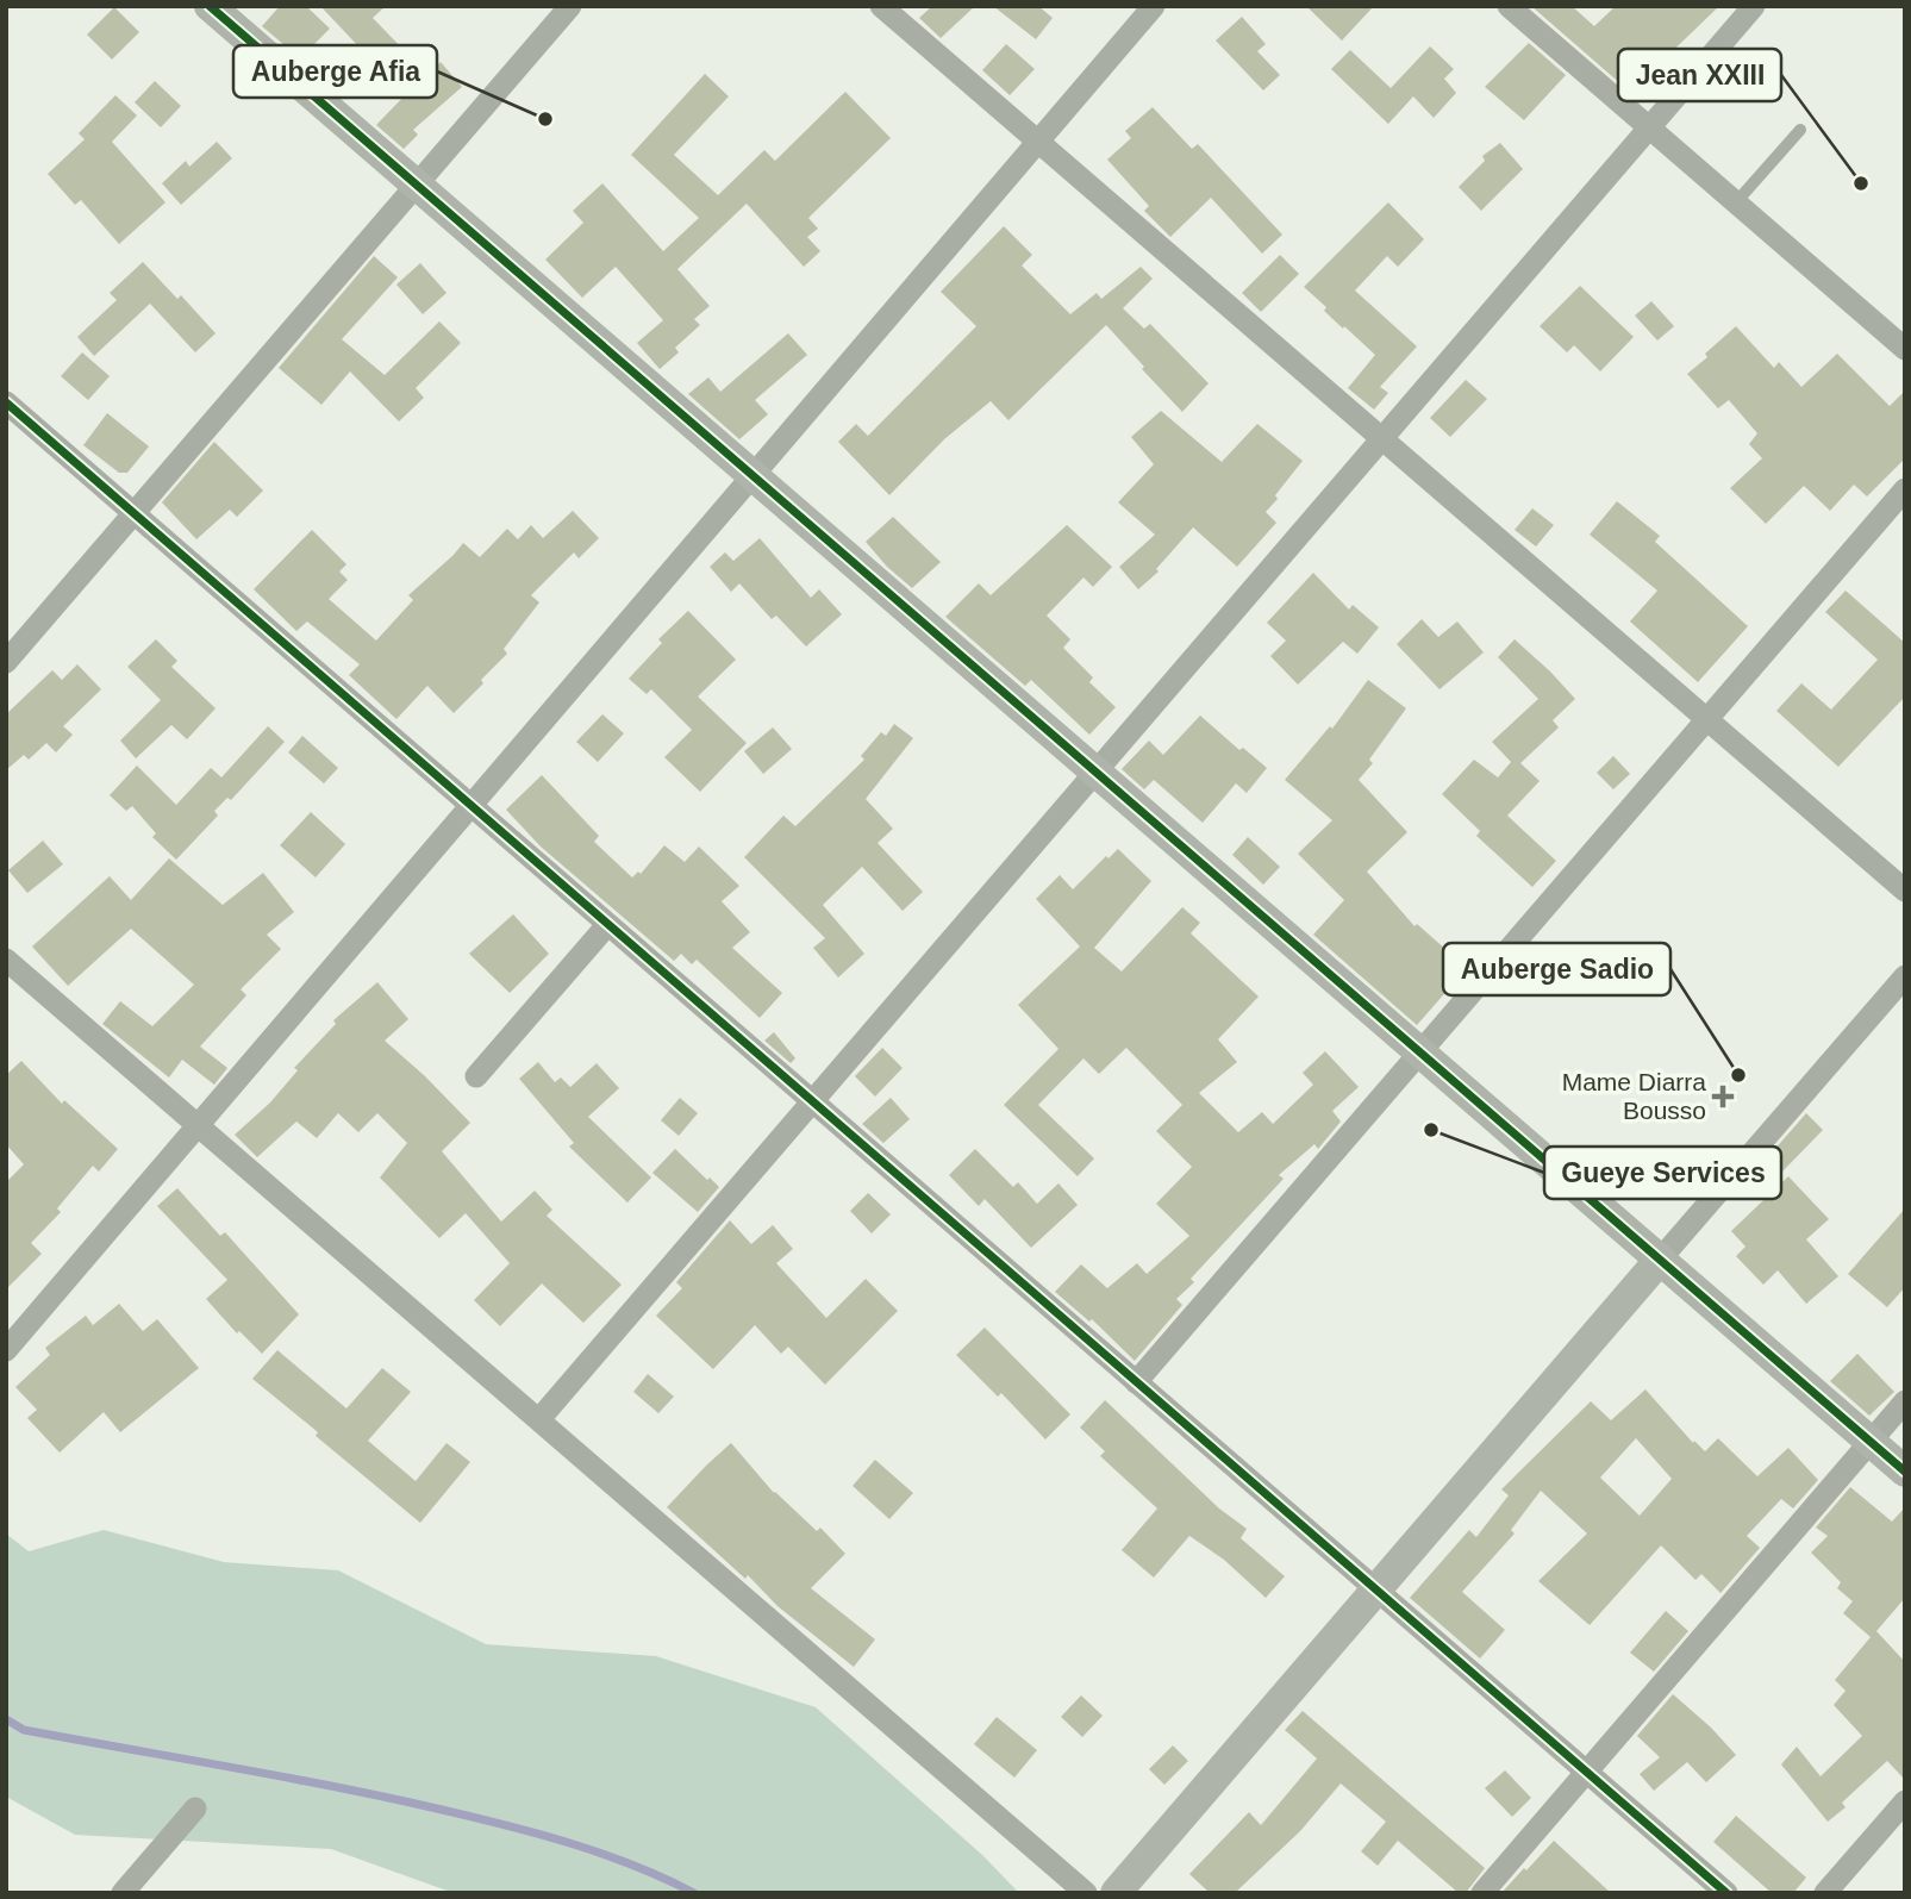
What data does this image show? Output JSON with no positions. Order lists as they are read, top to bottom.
{
  "places": {
    "other": [
      "Auberge Afia",
      "Jean XXIII",
      "Auberge Sadio",
      "Gueye Services"
    ],
    "health": ["Mame Diarra Bousso"]
  }
}
